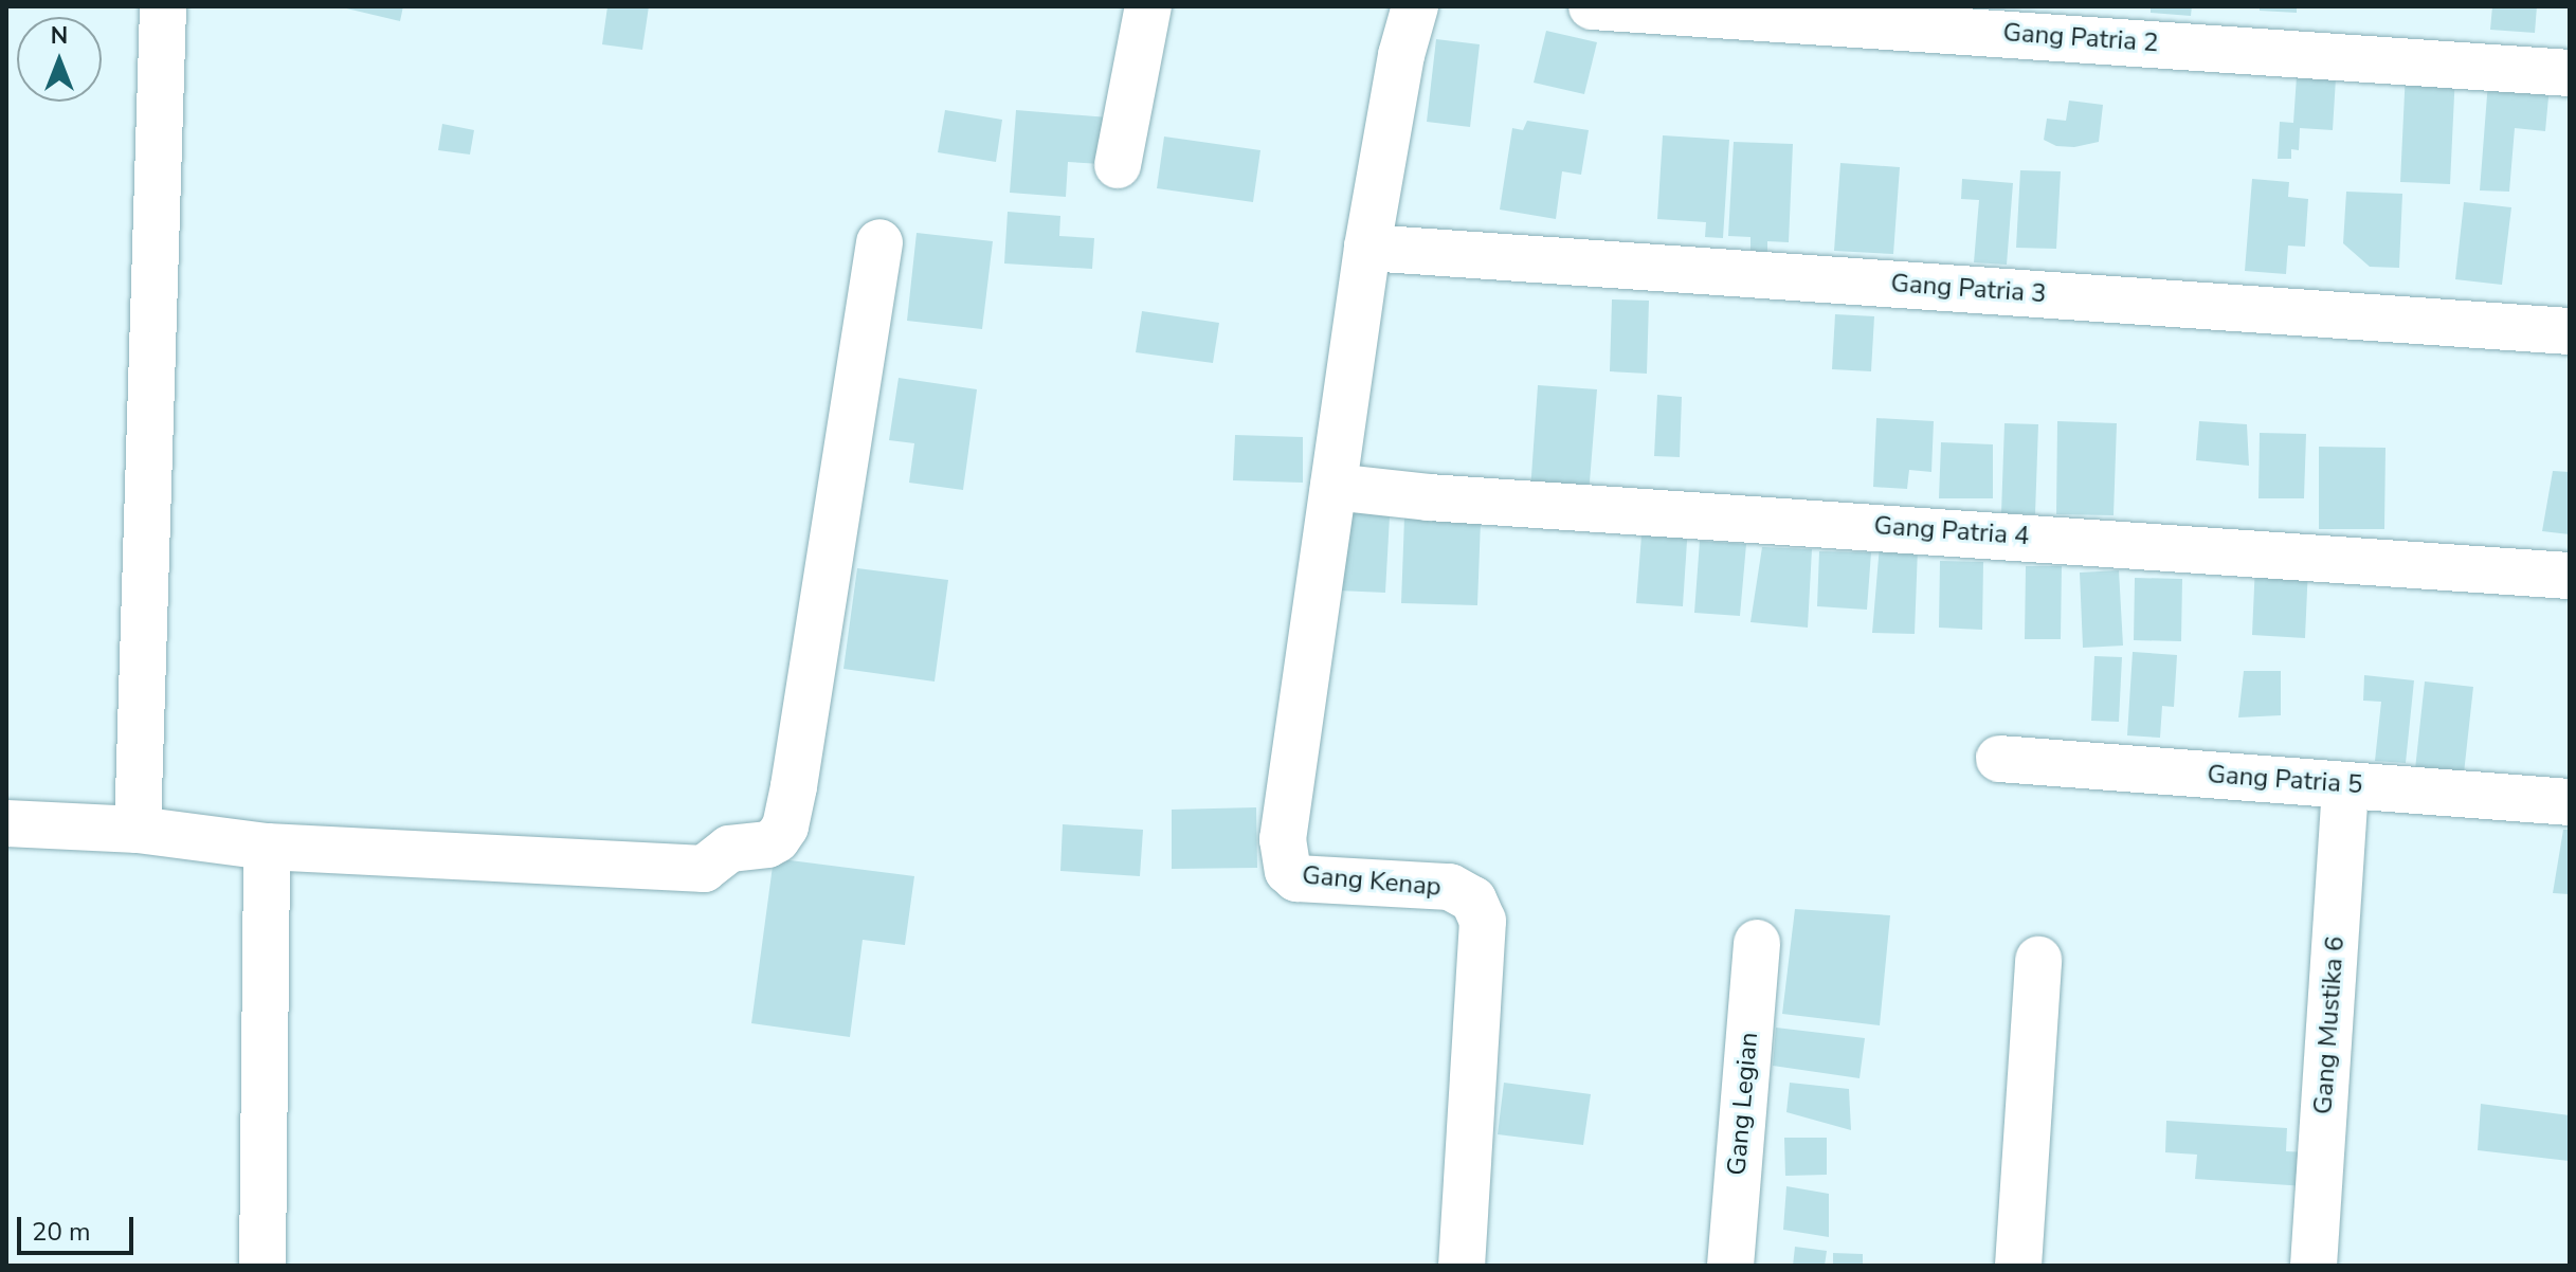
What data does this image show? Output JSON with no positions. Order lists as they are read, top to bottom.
{
  "streets": {
    "street": [
      "Gang Patria 2",
      "Gang Patria 3",
      "Gang Patria 4",
      "Gang Patria 5",
      "Gang Kenap",
      "Gang Mustika 6",
      "Gang Legian"
    ]
  },
  "crossings": [
    ["Gang Patria 4", "Gang Kenap"],
    ["Gang Patria 5", "Gang Mustika 6"]
  ],
  "scale_bar": "20 m",
  "north": "top"
}
